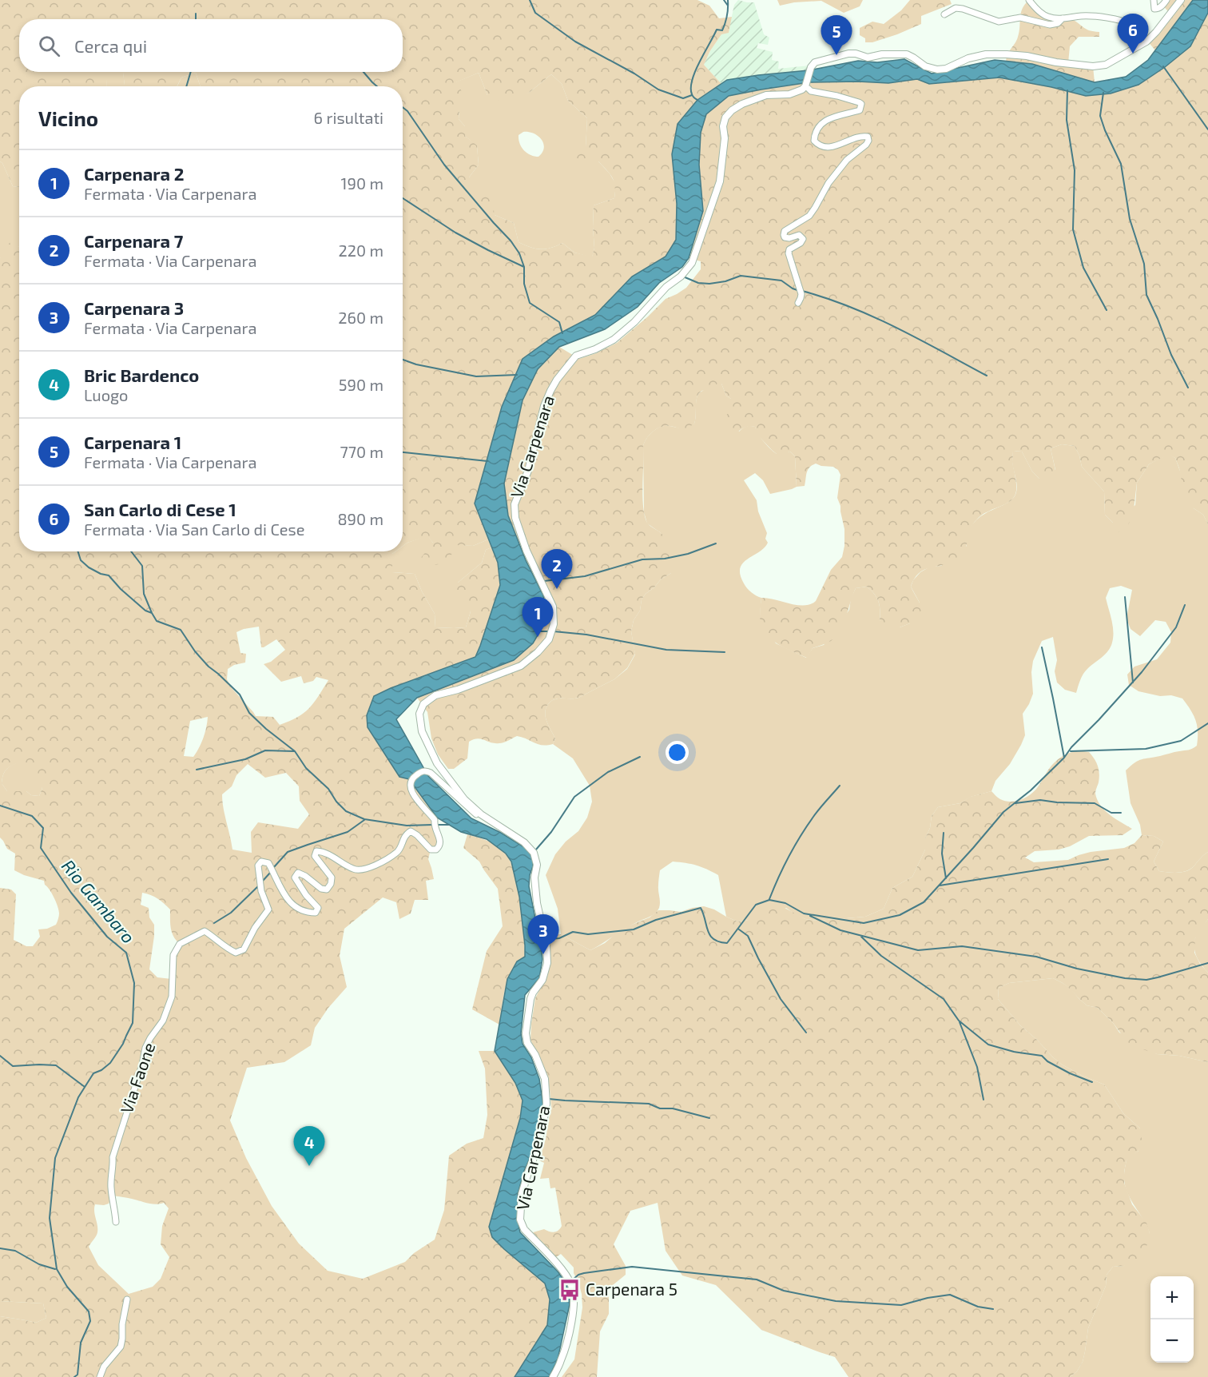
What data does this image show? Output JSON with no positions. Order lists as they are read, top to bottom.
{
  "streets": {
    "street": ["Via Carpenara", "Via Faone"]
  },
  "crossings": [
    ["Via Carpenara", "Via Faone"]
  ],
  "water": ["Rio Gambaro"],
  "places": {
    "bus stop": ["Carpenara 5"]
  },
  "page": {
    "pins": [
      "6",
      "5",
      "2",
      "1",
      "3",
      "4"
    ],
    "search": "Cerca qui",
    "heading": ["Vicino", "6 risultati"],
    "list": [
      {
        "mark": "1",
        "name": "Carpenara 2",
        "note": "Fermata · Via Carpenara",
        "value": "190 m"
      },
      {
        "mark": "2",
        "name": "Carpenara 7",
        "note": "Fermata · Via Carpenara",
        "value": "220 m"
      },
      {
        "mark": "3",
        "name": "Carpenara 3",
        "note": "Fermata · Via Carpenara",
        "value": "260 m"
      },
      {
        "mark": "4",
        "name": "Bric Bardenco",
        "note": "Luogo",
        "value": "590 m"
      },
      {
        "mark": "5",
        "name": "Carpenara 1",
        "note": "Fermata · Via Carpenara",
        "value": "770 m"
      },
      {
        "mark": "6",
        "name": "San Carlo di Cese 1",
        "note": "Fermata · Via San Carlo di Cese",
        "value": "890 m"
      }
    ],
    "map_buttons": ["+", "−"]
  }
}
